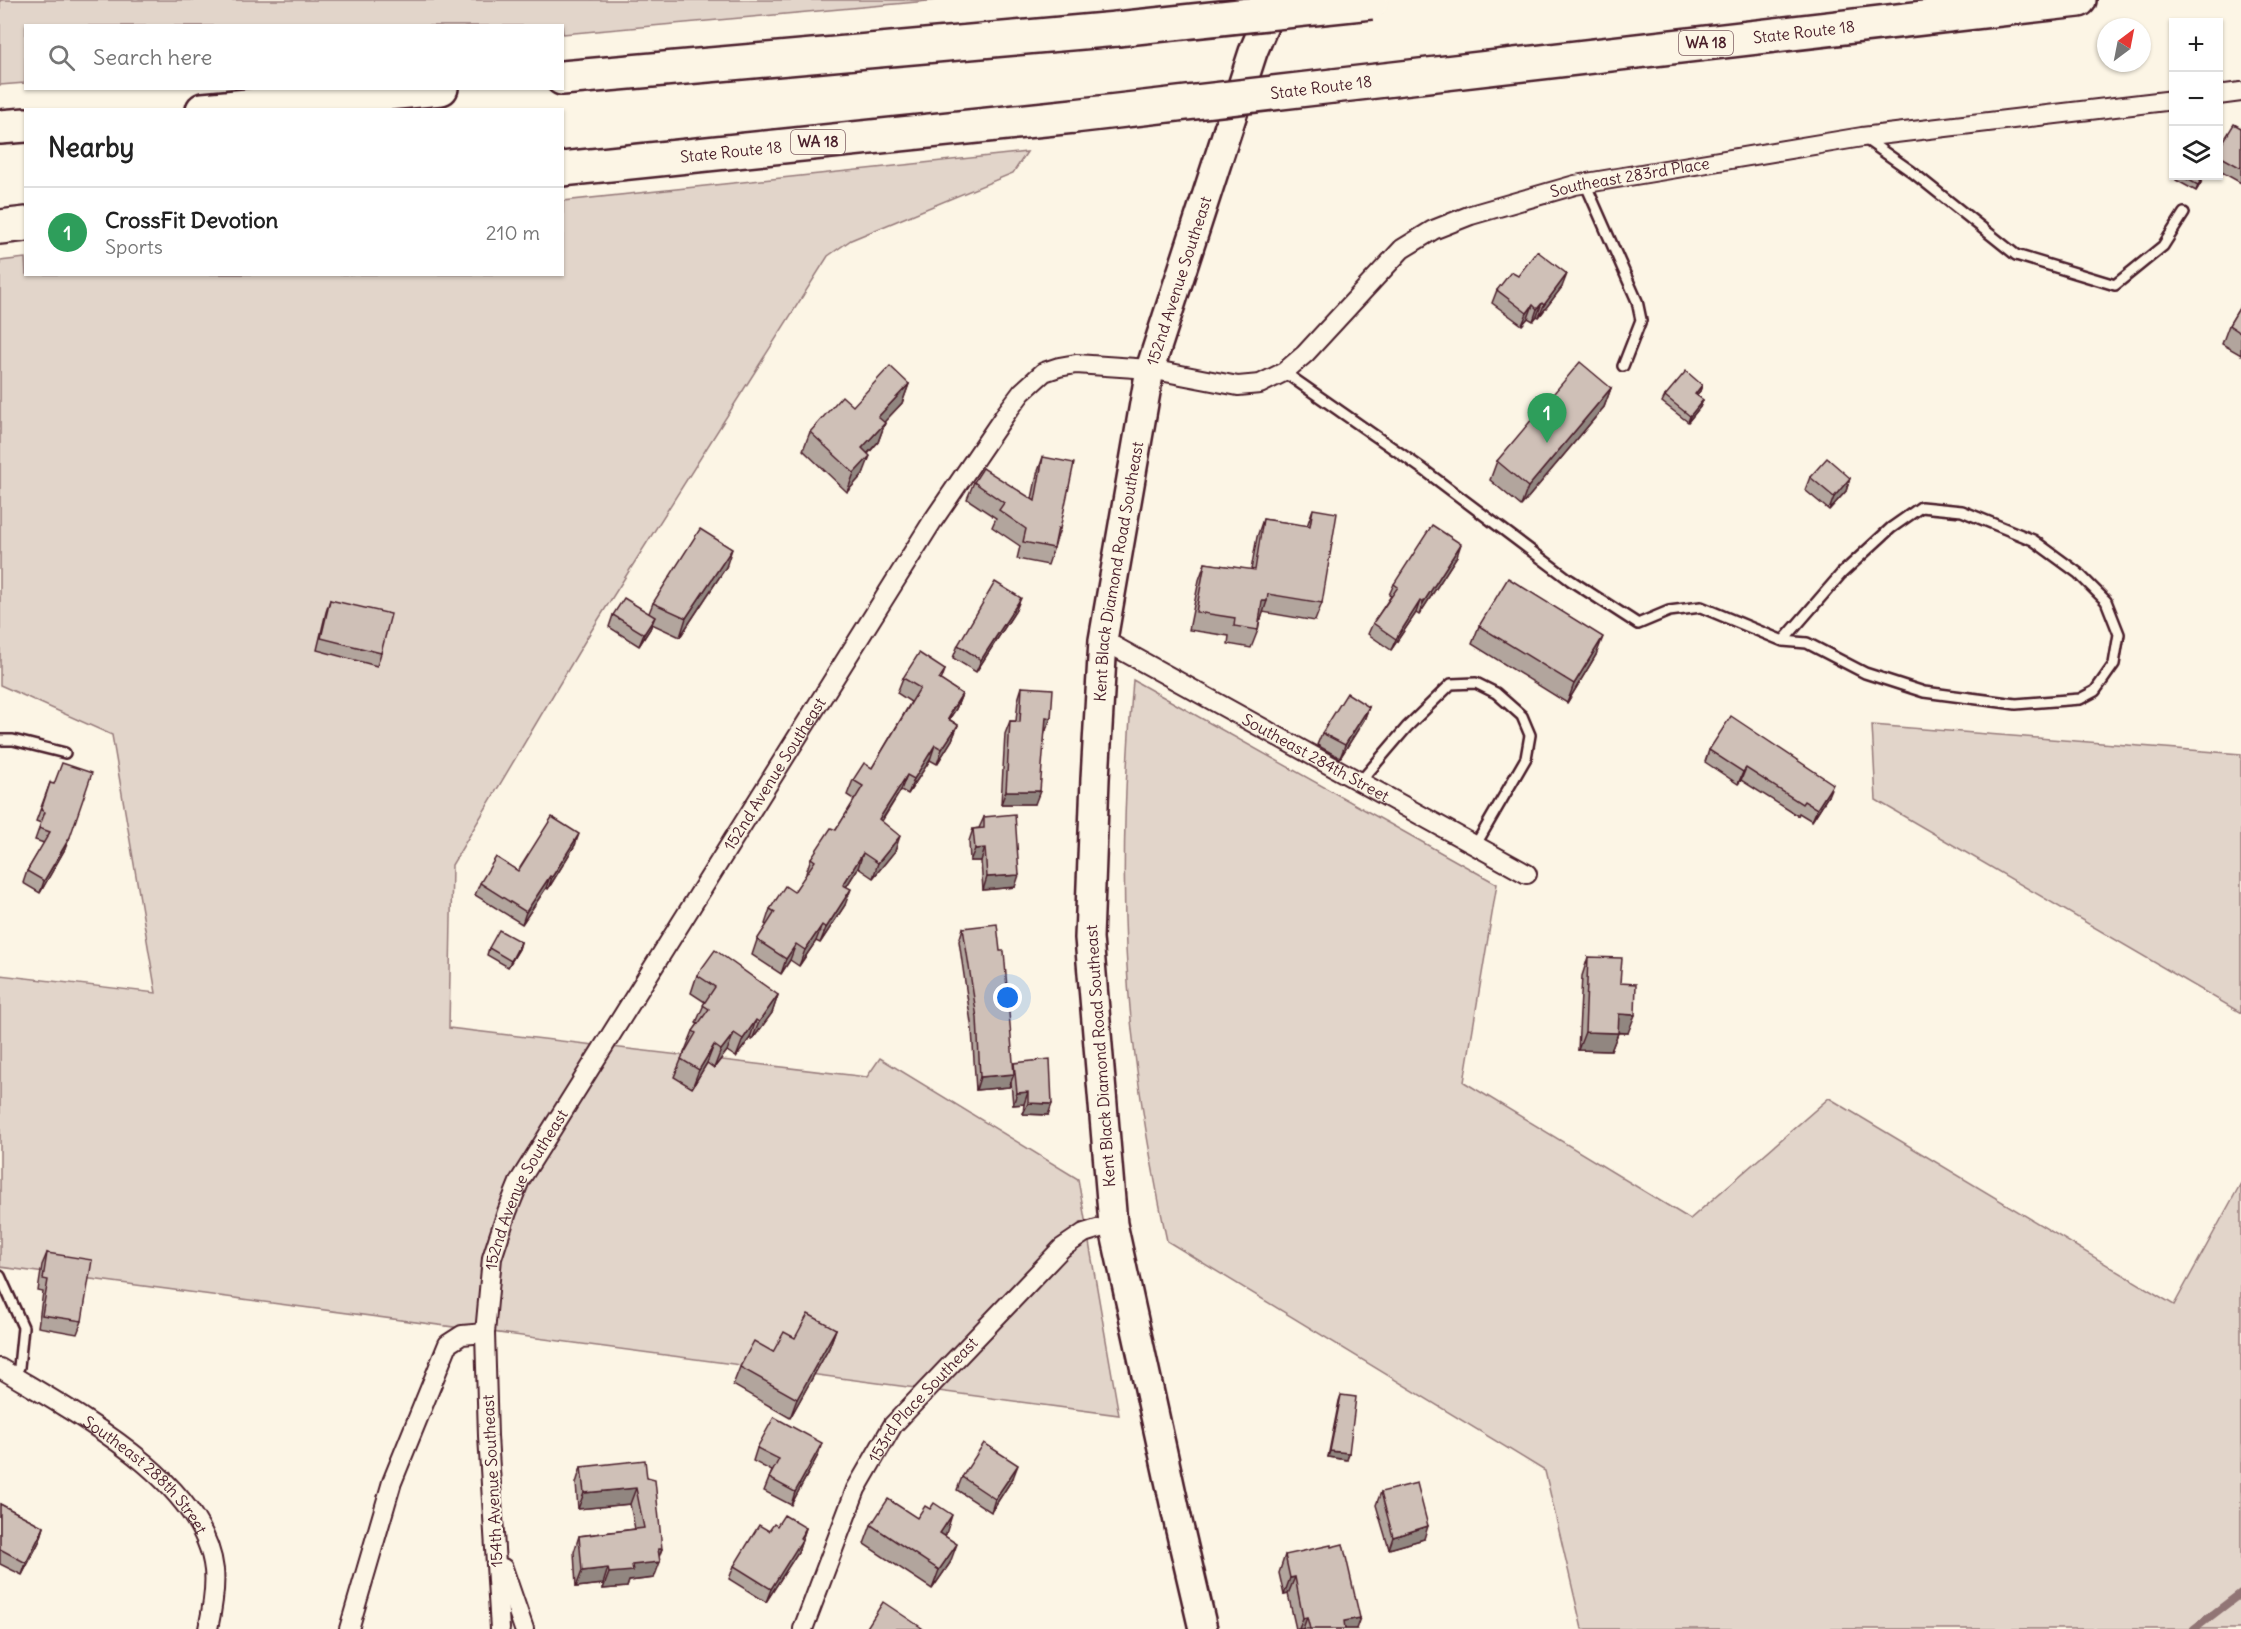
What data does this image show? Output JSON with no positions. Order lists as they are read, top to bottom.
{
  "streets": {
    "highway": ["State Route 18", "WA 18"],
    "street": [
      "Southeast 283rd Place",
      "152nd Avenue Southeast",
      "Kent Black Diamond Road Southeast",
      "Southeast 284th Street",
      "153rd Place Southeast",
      "Southeast 288th Street",
      "154th Avenue Southeast"
    ]
  },
  "crossings": [
    ["Southeast 283rd Place", "152nd Avenue Southeast"],
    ["Southeast 283rd Place", "Kent Black Diamond Road Southeast"],
    ["152nd Avenue Southeast", "Kent Black Diamond Road Southeast"],
    ["152nd Avenue Southeast", "154th Avenue Southeast"],
    ["Kent Black Diamond Road Southeast", "Southeast 284th Street"],
    ["Kent Black Diamond Road Southeast", "153rd Place Southeast"]
  ],
  "north": "top right",
  "page": {
    "map_buttons": ["+", "−"],
    "search": "Search here",
    "heading": "Nearby",
    "list": [
      {
        "mark": "1",
        "name": "CrossFit Devotion",
        "note": "Sports",
        "value": "210 m"
      }
    ],
    "pins": "1"
  }
}
